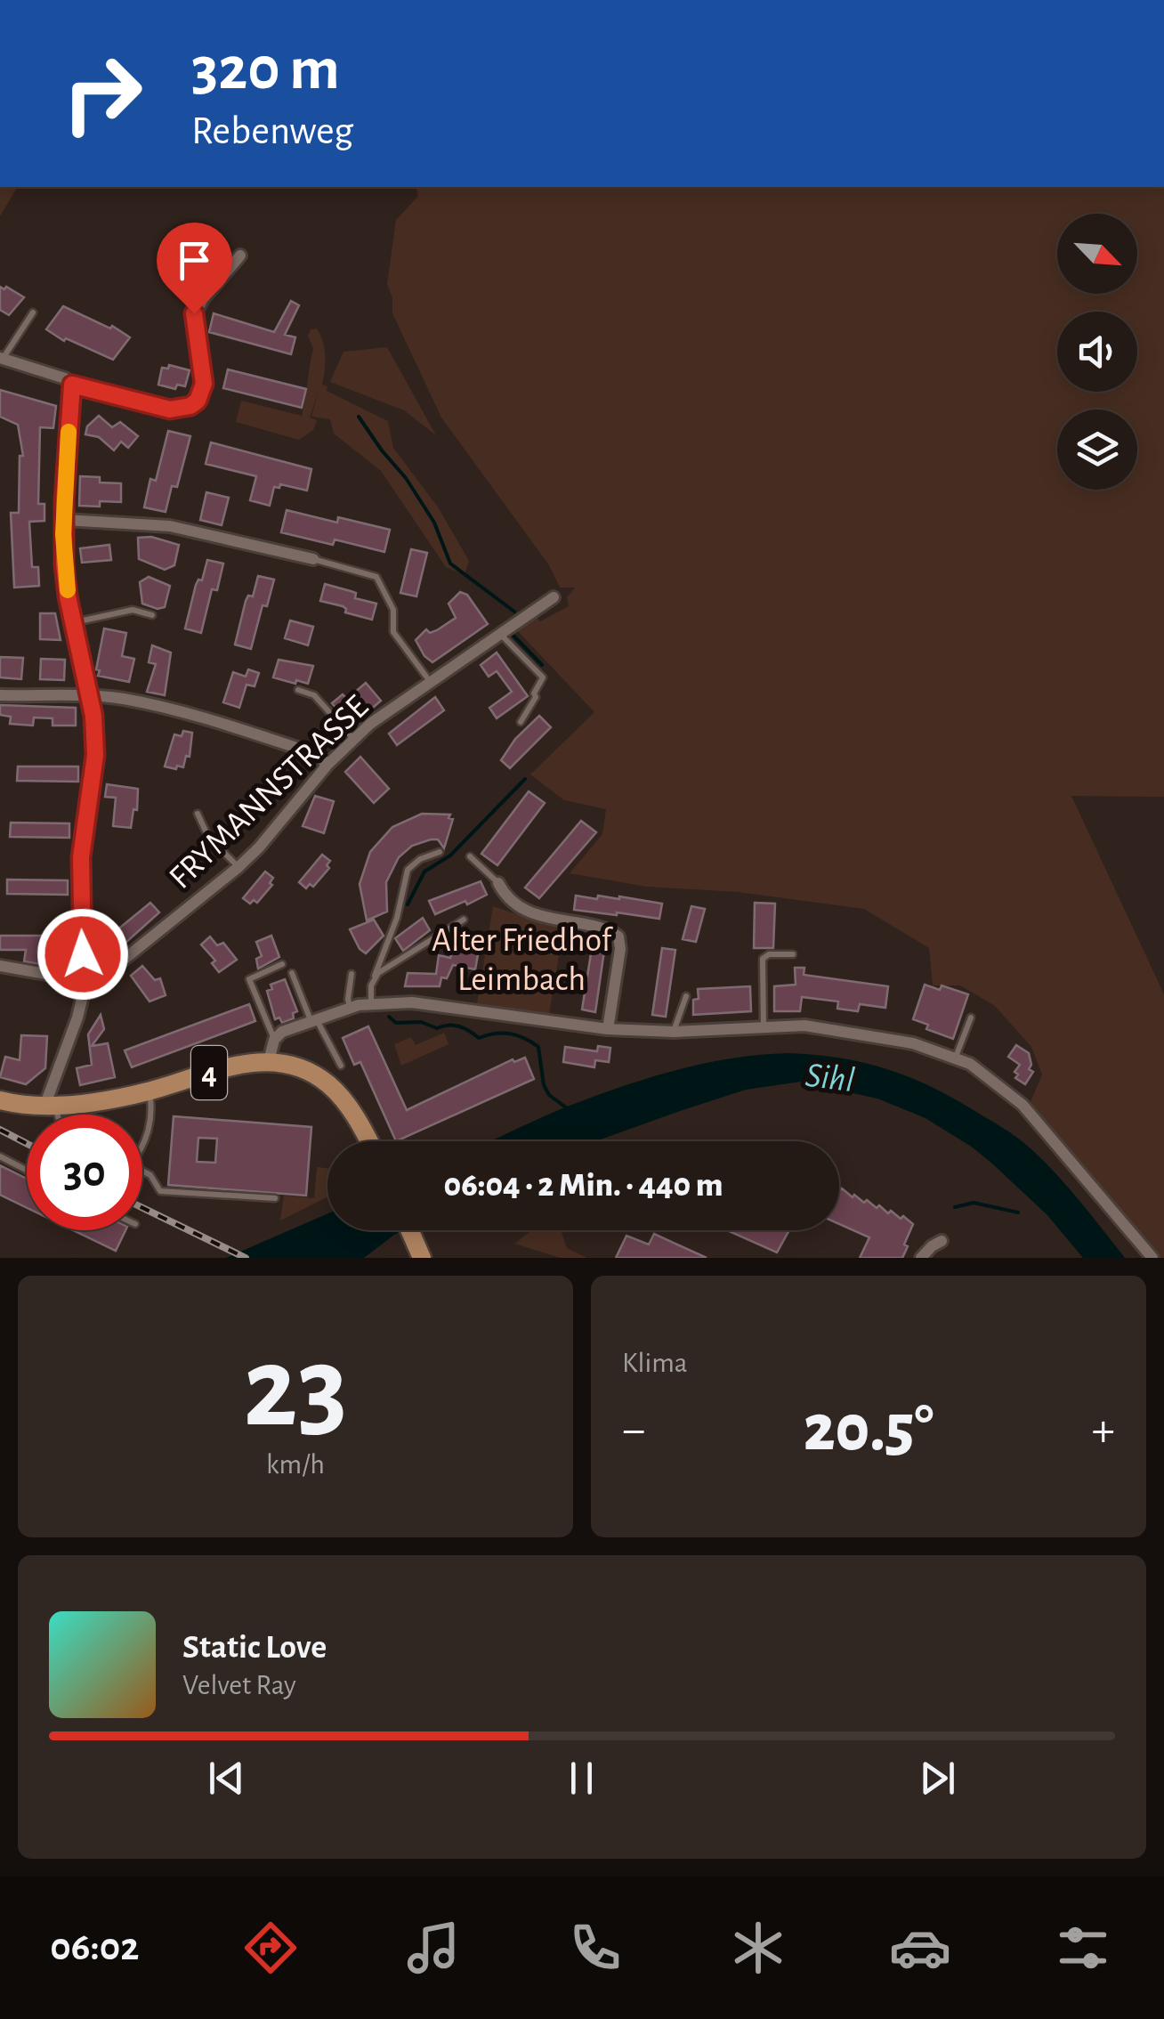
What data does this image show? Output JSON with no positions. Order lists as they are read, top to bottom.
{
  "streets": {
    "main road": ["4"],
    "street": ["FRYMANNSTRASSE"]
  },
  "water": ["Sihl"],
  "parks": ["Alter Friedhof Leimbach"],
  "north": "bottom right",
  "page": {
    "turn": ["320 m", "Rebenweg"],
    "limit": "30",
    "trip": "06:04 · 2 Min. · 440 m",
    "tile": [
      ["23", "km/h"],
      "Klima"
    ],
    "heat": ["−", "20.5°", "+"],
    "song": ["Static Love", "Velvet Ray"],
    "tabs": "06:02"
  }
}
